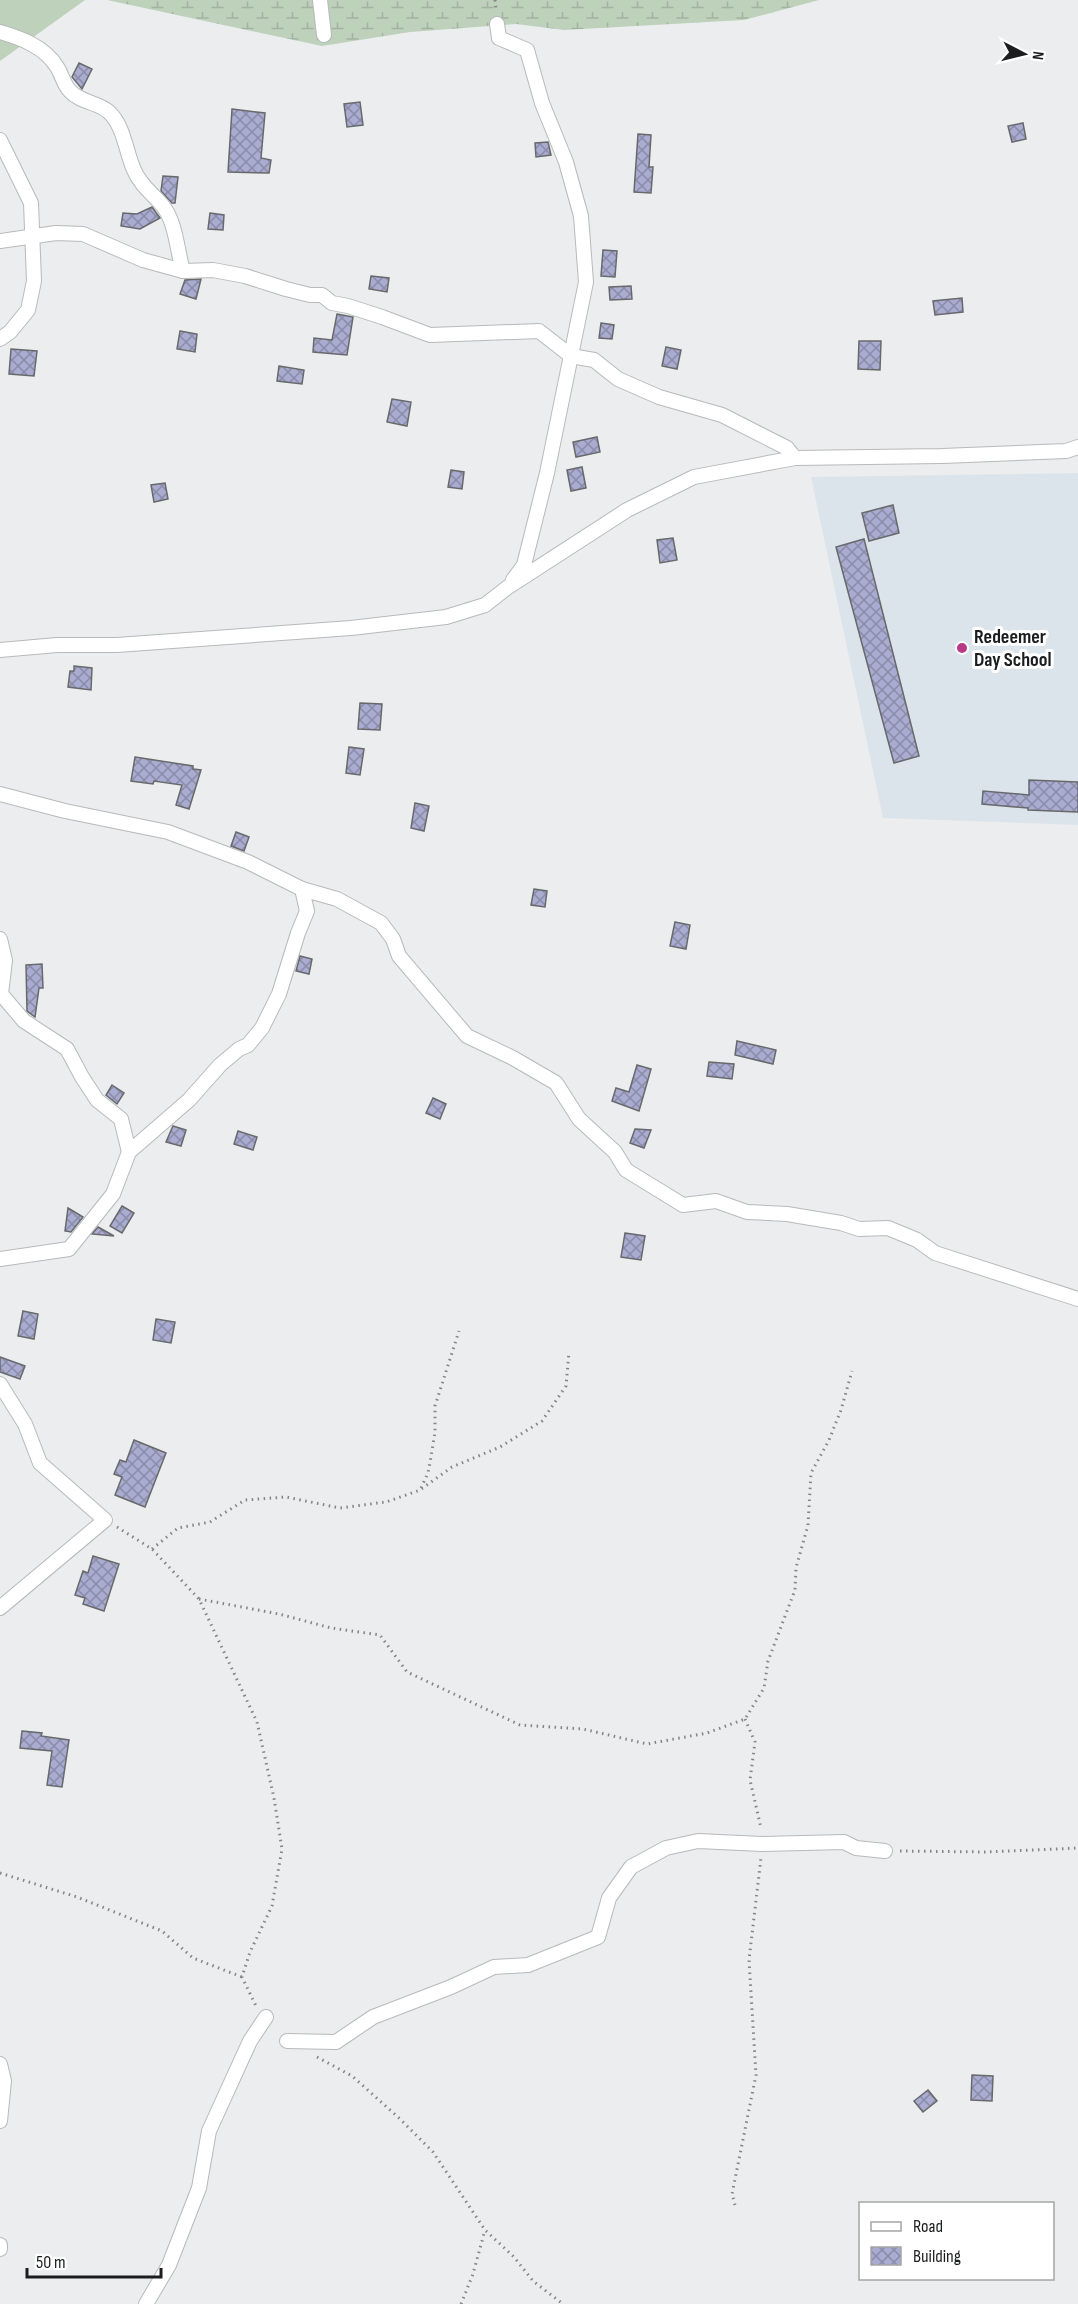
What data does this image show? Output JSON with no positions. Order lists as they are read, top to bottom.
{
  "places": ["Redeemer Day School"],
  "legend": ["Road", "Building"],
  "scale_bar": "50 m",
  "north": "right"
}
